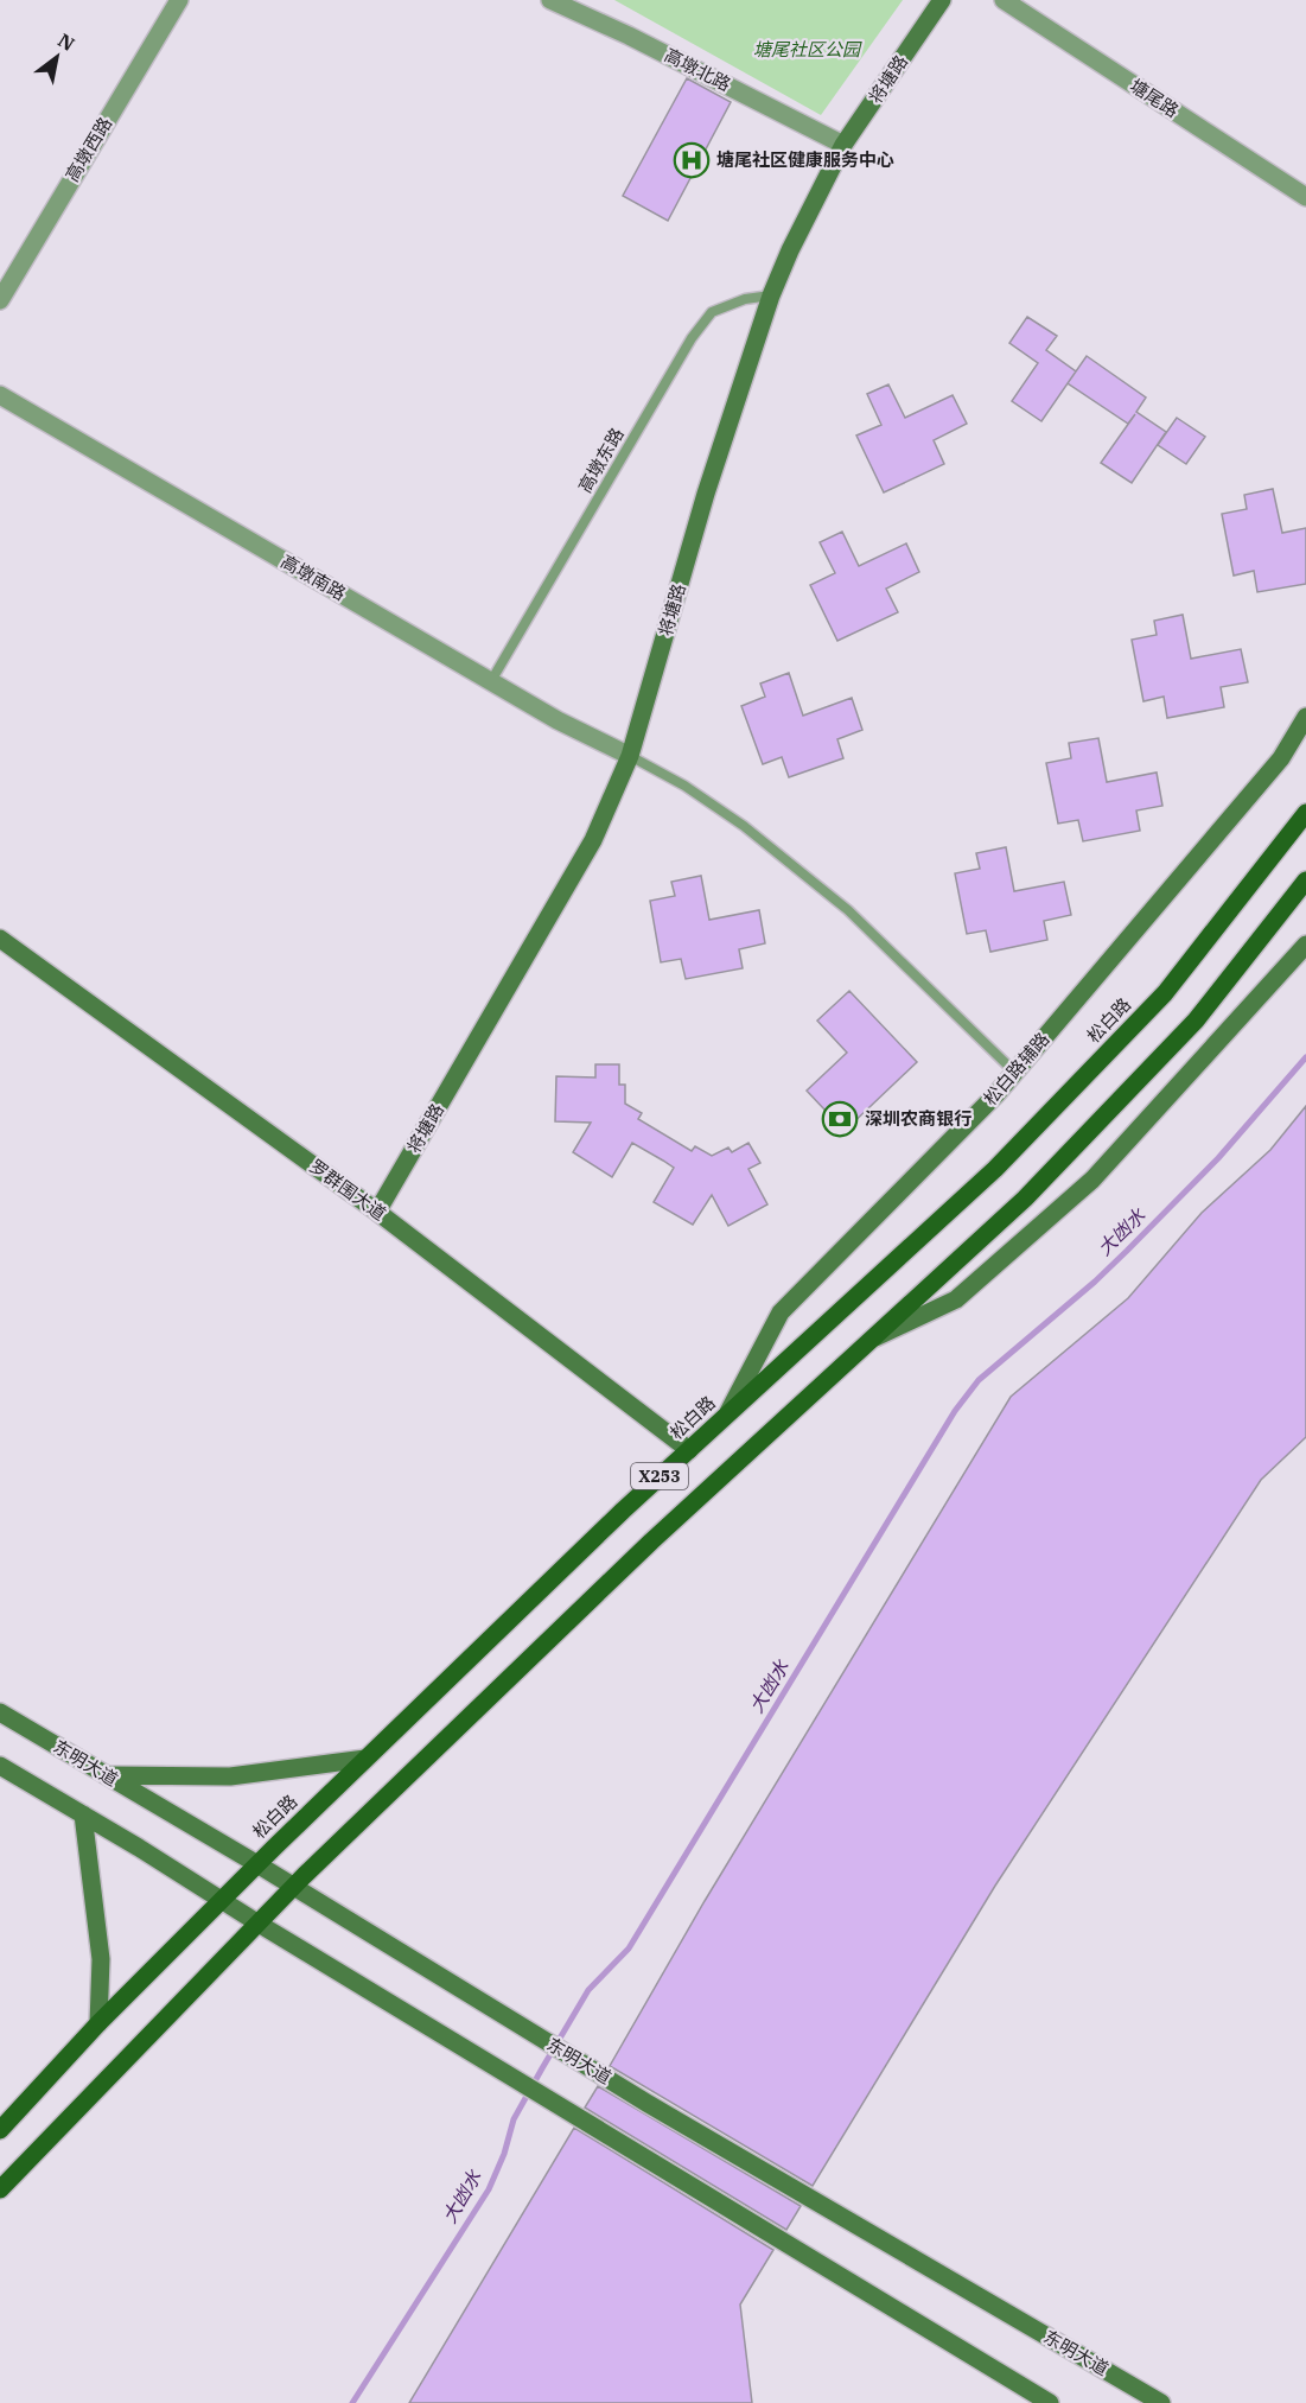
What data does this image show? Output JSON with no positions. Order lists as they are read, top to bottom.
{
  "streets": {
    "main road": [
      "将塘路",
      "松白路",
      "松白路辅路",
      "罗群围大道",
      "X253",
      "东明大道"
    ],
    "street": [
      "高墩北路",
      "塘尾路",
      "高墩西路",
      "高墩南路"
    ],
    "lane": ["高墩东路"]
  },
  "crossings": [
    ["高墩北路", "将塘路"],
    ["将塘路", "高墩东路"],
    ["将塘路", "高墩南路"],
    ["将塘路", "罗群围大道"],
    ["高墩东路", "高墩南路"],
    ["松白路", "松白路辅路"],
    ["松白路", "罗群围大道"],
    ["松白路", "东明大道"],
    ["X253", "东明大道"]
  ],
  "water": ["大凼水"],
  "parks": ["塘尾社区公园"],
  "places": {
    "hospital": ["塘尾社区健康服务中心"],
    "bank": ["深圳农商银行"]
  },
  "north": "top right"
}
